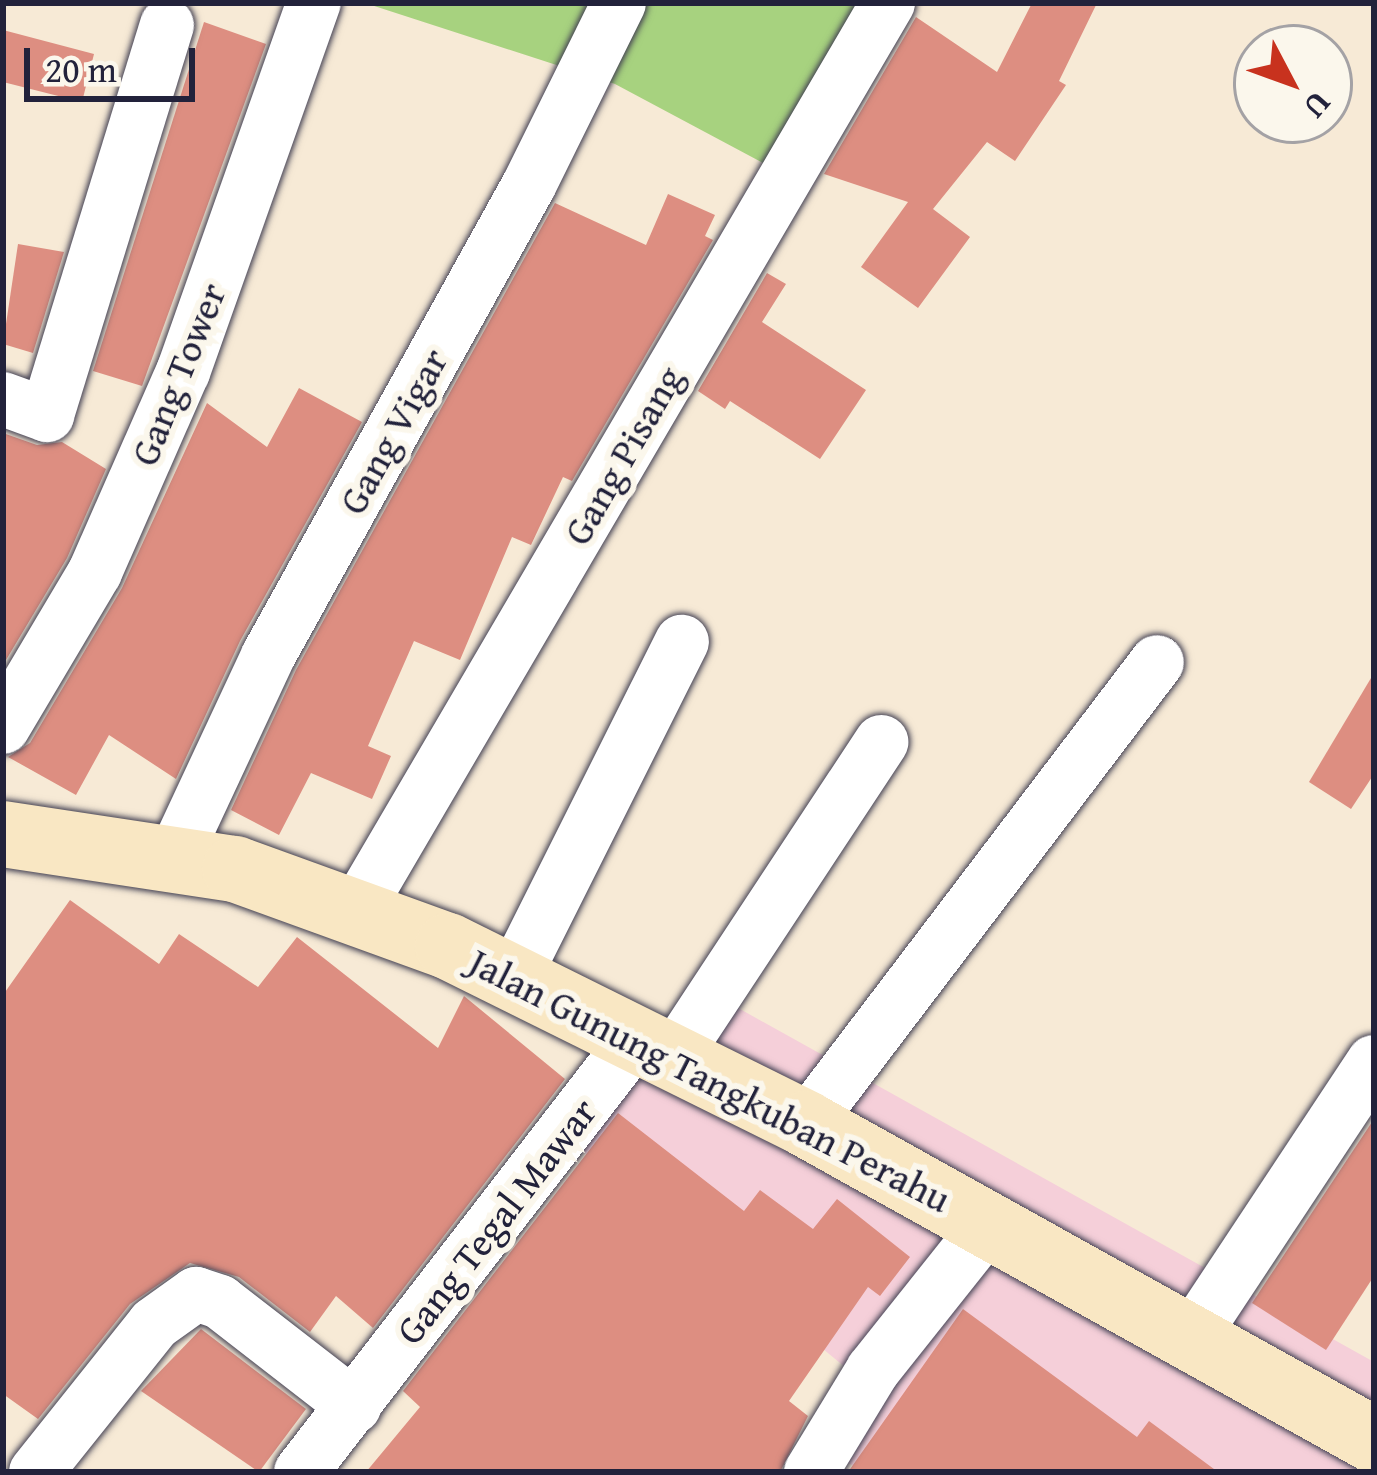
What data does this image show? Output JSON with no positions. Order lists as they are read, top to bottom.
{
  "streets": {
    "street": [
      "Gang Tower",
      "Gang Vigar",
      "Gang Pisang",
      "Jalan Gunung Tangkuban Perahu",
      "Gang Tegal Mawar"
    ]
  },
  "crossings": [
    ["Gang Vigar", "Jalan Gunung Tangkuban Perahu"],
    ["Gang Pisang", "Jalan Gunung Tangkuban Perahu"],
    ["Jalan Gunung Tangkuban Perahu", "Gang Tegal Mawar"]
  ],
  "scale_bar": "20 m",
  "north": "bottom right"
}
